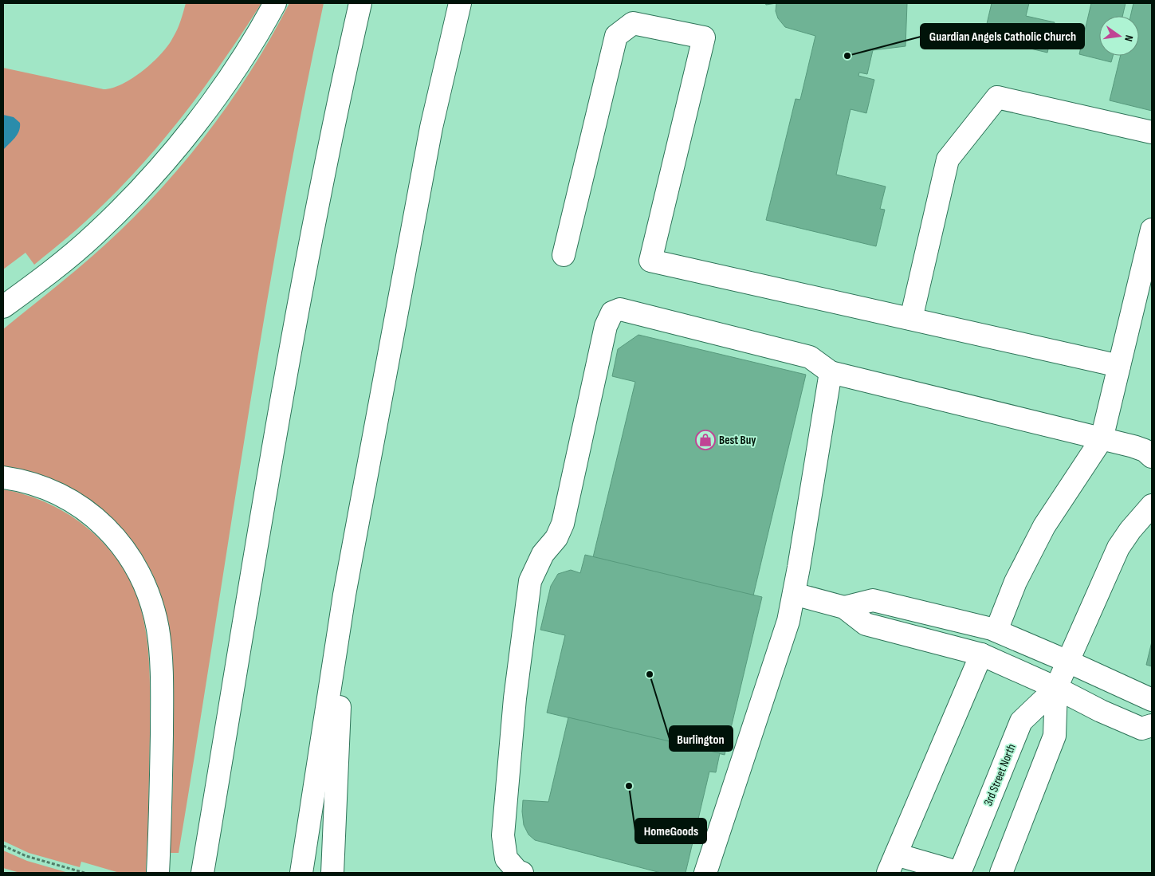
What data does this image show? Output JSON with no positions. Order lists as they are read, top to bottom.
{
  "streets": {
    "main road": ["3rd Street North"]
  },
  "places": {
    "other": ["Guardian Angels Catholic Church", "Burlington", "HomeGoods"],
    "shop": ["Best Buy"]
  },
  "north": "right"
}
